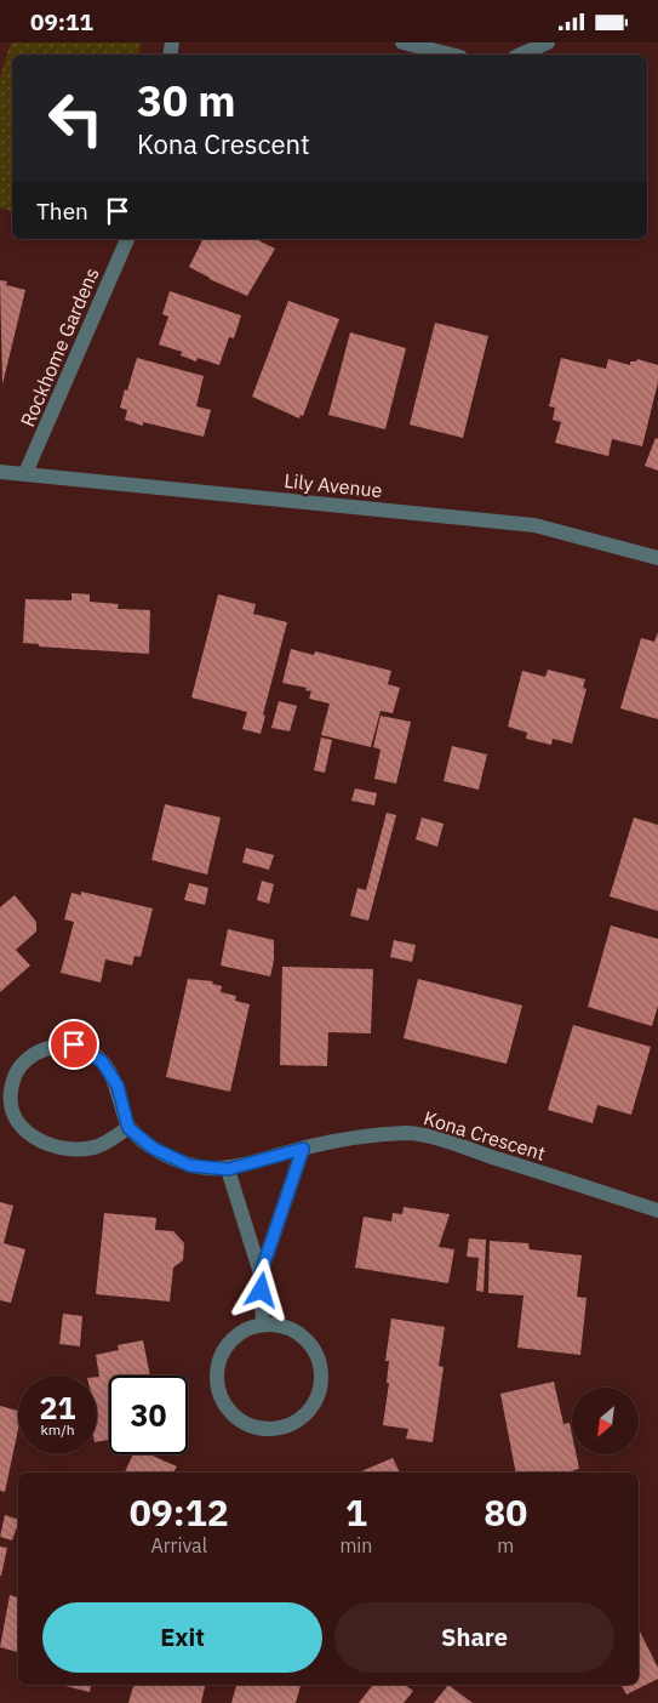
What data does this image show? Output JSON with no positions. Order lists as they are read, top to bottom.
{
  "streets": {
    "street": ["Rockhome Gardens", "Lily Avenue", "Kona Crescent"]
  },
  "crossings": [
    ["Rockhome Gardens", "Lily Avenue"]
  ],
  "north": "bottom left",
  "page": {
    "status": "09:11",
    "turn": ["30 m", "Kona Crescent"],
    "then": "Then",
    "speed": "21 km/h",
    "limit": "30",
    "eta": [
      "09:12",
      "Arrival",
      "1",
      "min",
      "80",
      "m"
    ],
    "buttons": ["Exit", "Share"]
  }
}
